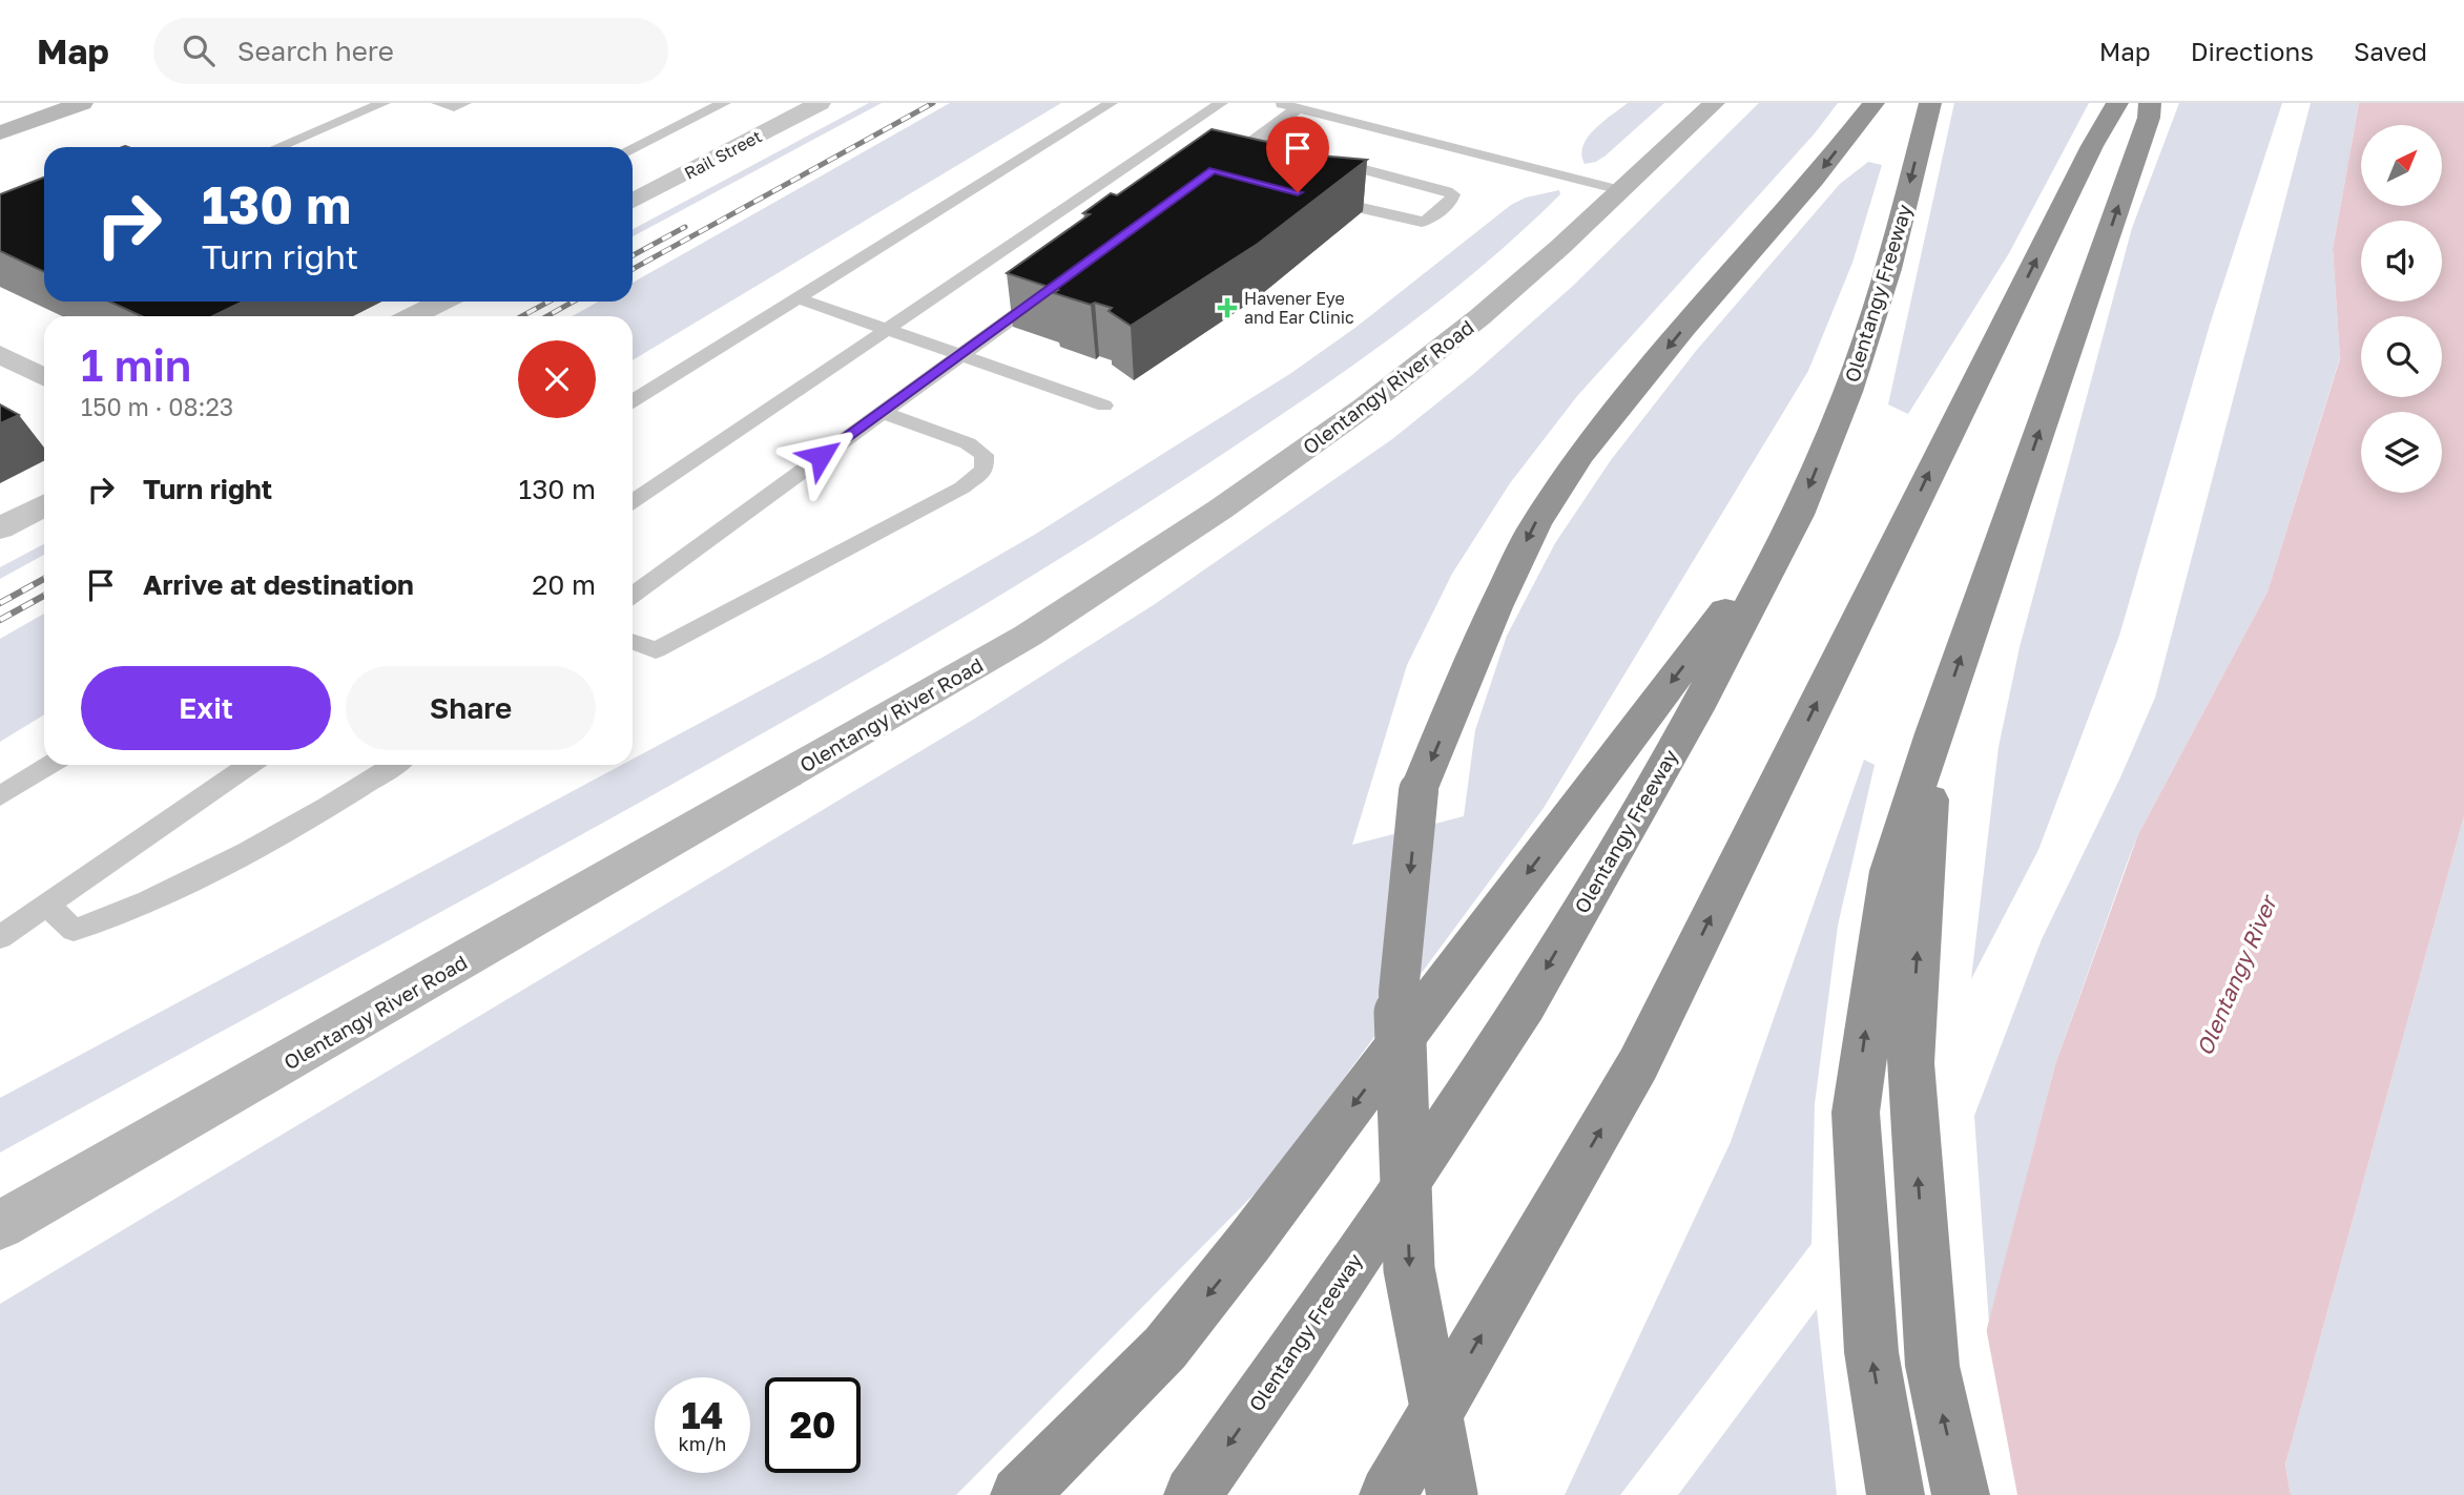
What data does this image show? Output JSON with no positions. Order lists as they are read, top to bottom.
{
  "streets": {
    "highway": ["Olentangy Freeway"],
    "main road": ["Olentangy River Road"],
    "street": ["Rail Street"]
  },
  "water": ["Olentangy River"],
  "places": {
    "health": ["Havener Eye and Ear Clinic"]
  },
  "north": "top right",
  "page": {
    "header": "Map",
    "search": "Search here",
    "nav": ["Map", "Directions", "Saved"],
    "turn": ["130 m", "Turn right"],
    "heading": ["1 min", "150 m · 08:23"],
    "list": [
      {
        "name": "Turn right",
        "value": "130 m"
      },
      {
        "name": "Arrive at destination",
        "value": "20 m"
      }
    ],
    "buttons": ["Exit", "Share"],
    "speed": "14 km/h",
    "limit": "20"
  }
}
